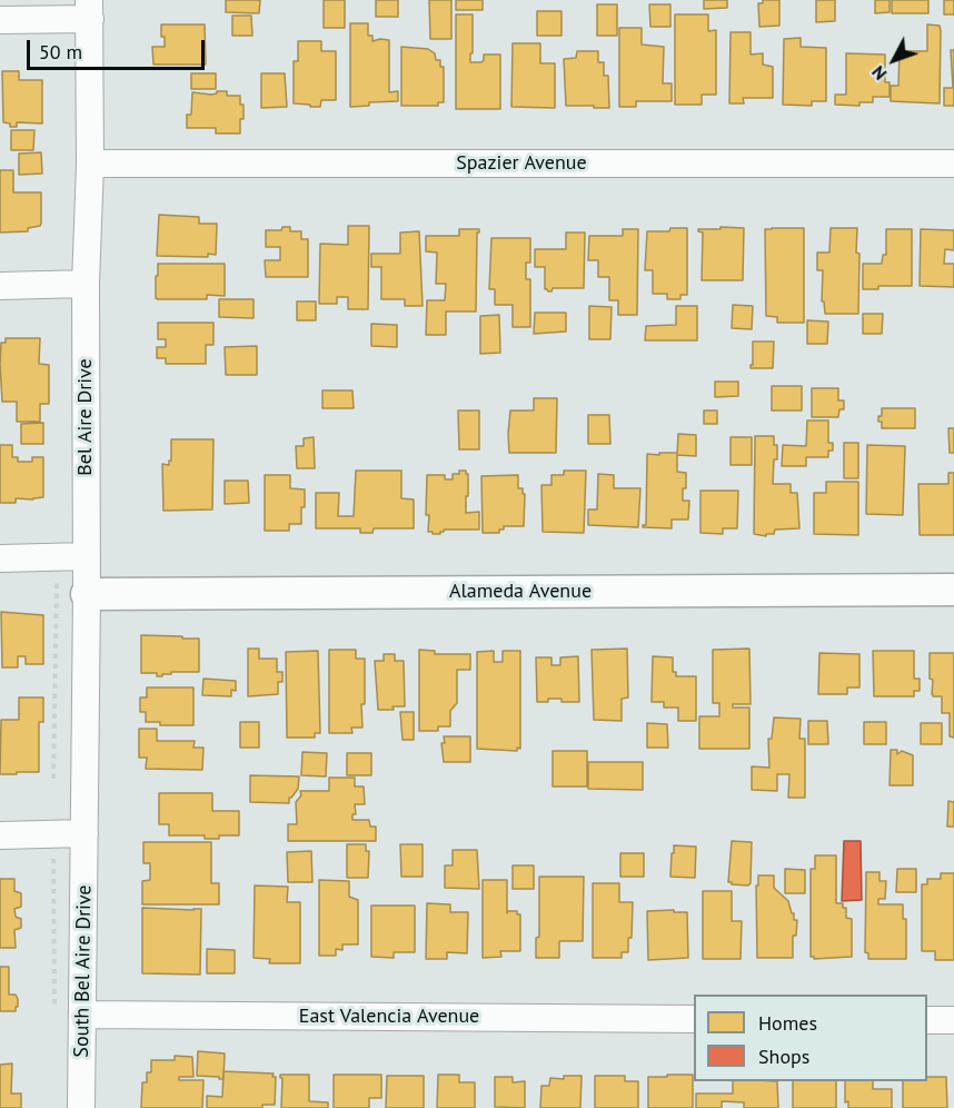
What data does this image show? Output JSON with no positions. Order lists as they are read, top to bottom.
{
  "streets": {
    "street": [
      "Spazier Avenue",
      "Bel Aire Drive",
      "Alameda Avenue",
      "South Bel Aire Drive",
      "East Valencia Avenue"
    ]
  },
  "crossings": [
    ["Spazier Avenue", "Bel Aire Drive"],
    ["Bel Aire Drive", "Alameda Avenue"],
    ["Bel Aire Drive", "South Bel Aire Drive"],
    ["South Bel Aire Drive", "East Valencia Avenue"]
  ],
  "legend": ["Homes", "Shops"],
  "scale_bar": "50 m",
  "north": "bottom left"
}
